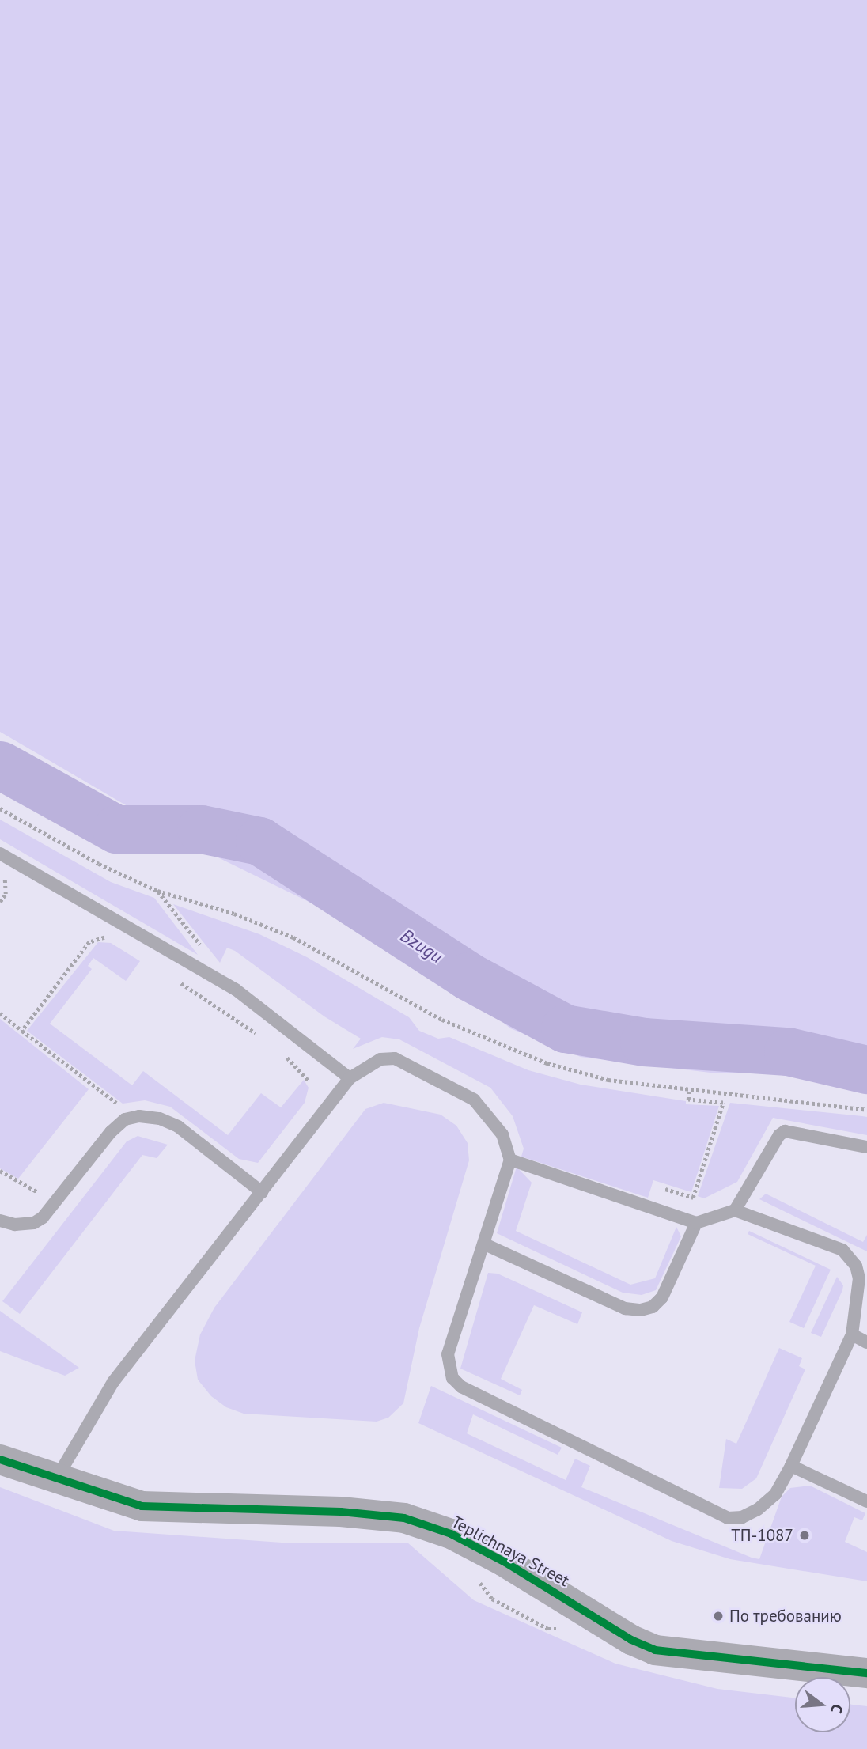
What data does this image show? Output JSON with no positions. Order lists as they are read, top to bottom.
{
  "streets": {
    "street": ["Teplichnaya Street"]
  },
  "water": ["Bzugu"],
  "places": ["ТП-1087", "По требованию"],
  "north": "right"
}
